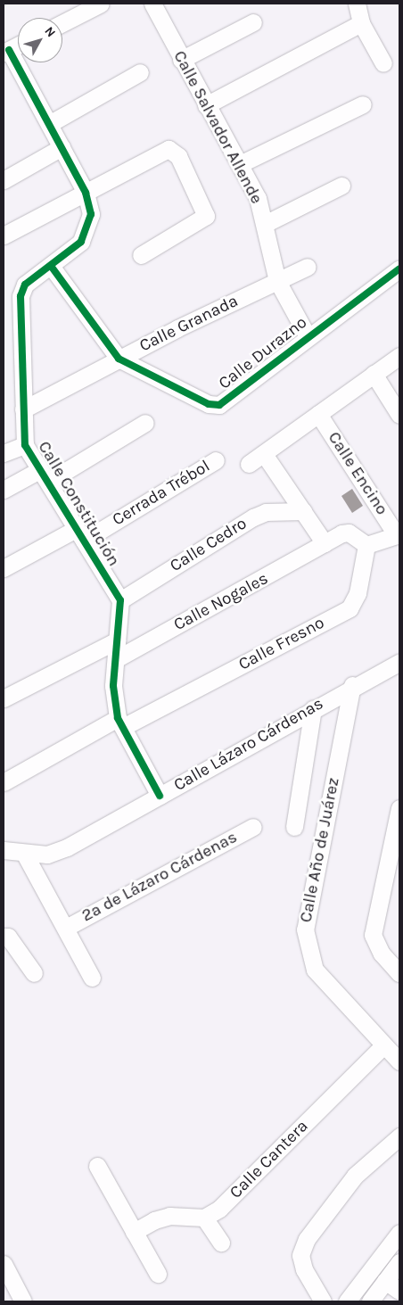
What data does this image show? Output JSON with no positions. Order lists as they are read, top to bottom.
{
  "streets": {
    "street": [
      "Calle Salvador Allende",
      "Calle Granada",
      "Calle Durazno",
      "Calle Encino",
      "Cerrada Trébol",
      "Calle Constitución",
      "Calle Cedro",
      "Calle Nogales",
      "Calle Fresno",
      "Calle Lázaro Cárdenas",
      "Calle Año de Juárez",
      "2ª de Lázaro Cárdenas",
      "Calle Cantera"
    ]
  },
  "crossings": [
    ["Calle Salvador Allende", "Calle Granada"],
    ["Calle Granada", "Calle Durazno"],
    ["Calle Granada", "Calle Constitución"],
    ["Calle Durazno", "Calle Constitución"],
    ["Cerrada Trébol", "Calle Constitución"],
    ["Calle Constitución", "Calle Cedro"],
    ["Calle Nogales", "Calle Fresno"],
    ["Calle Lázaro Cárdenas", "Calle Año de Juárez"],
    ["Calle Año de Juárez", "Calle Cantera"]
  ],
  "north": "top right"
}
